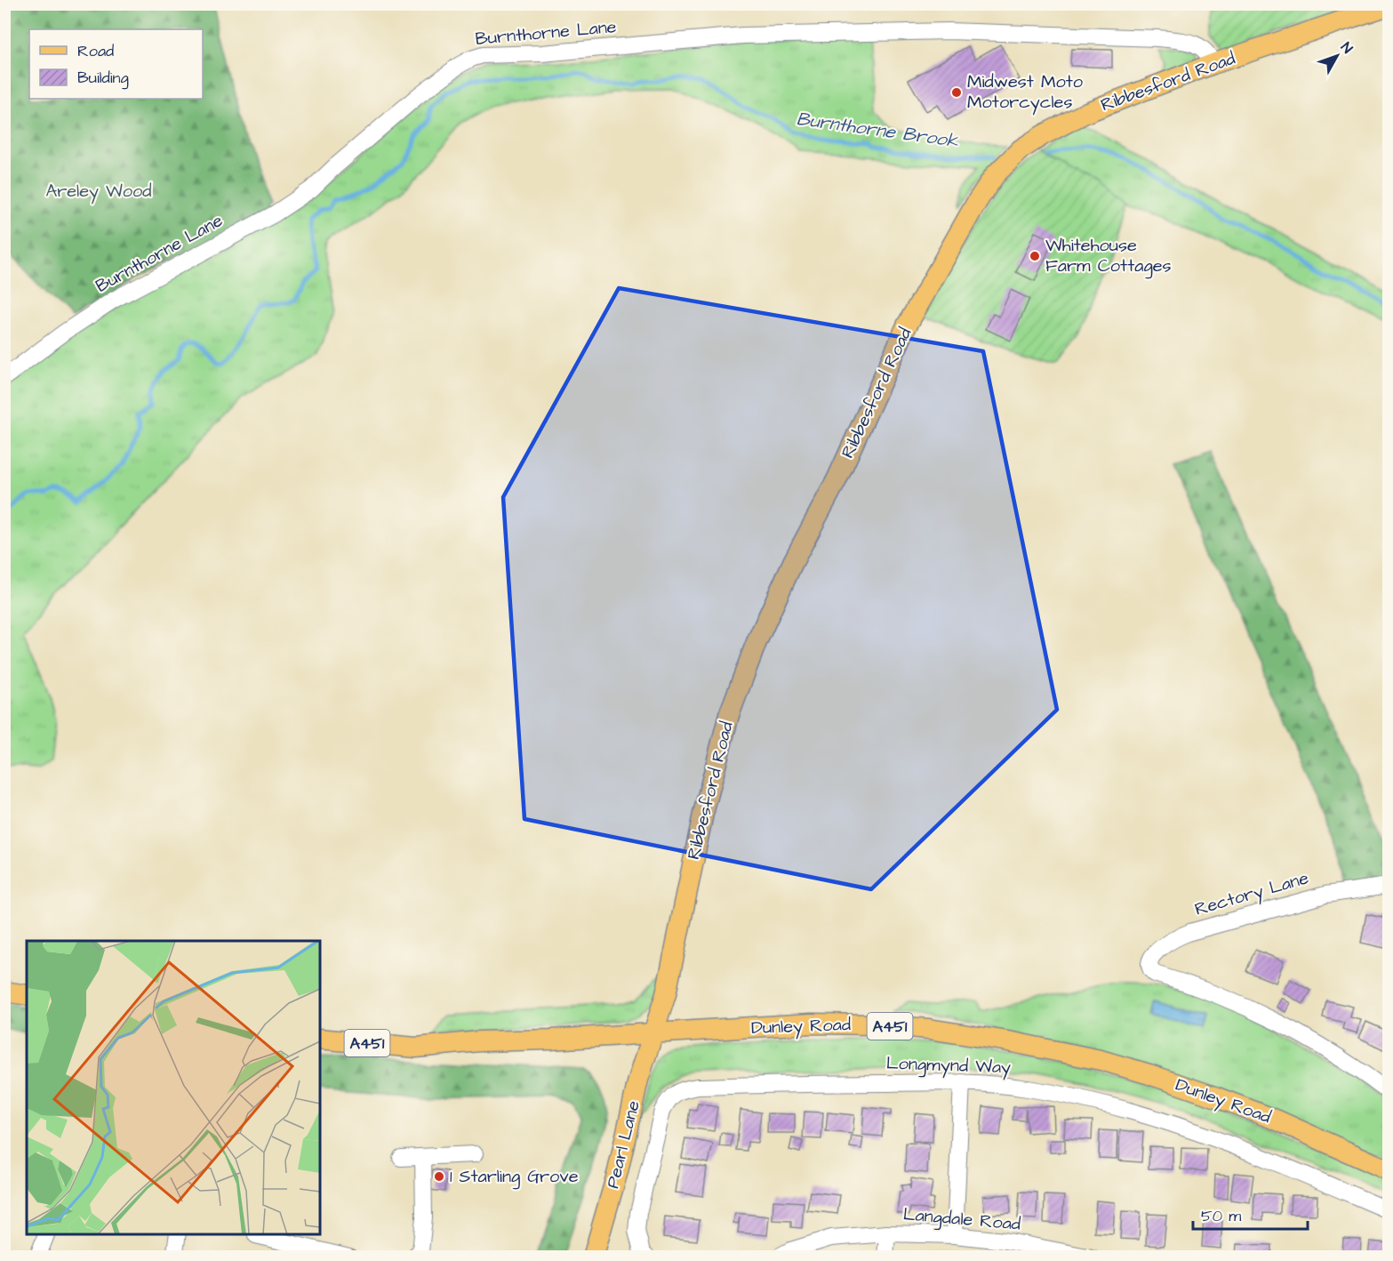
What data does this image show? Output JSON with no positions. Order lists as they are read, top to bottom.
{
  "streets": {
    "main road": [
      "Ribbesford Road",
      "Dunley Road",
      "A451",
      "Pearl Lane"
    ],
    "street": [
      "Burnthorne Lane",
      "Rectory Lane",
      "Longmynd Way",
      "Langdale Road"
    ]
  },
  "crossings": [
    ["Burnthorne Lane", "Ribbesford Road"],
    ["Ribbesford Road", "Dunley Road"],
    ["Ribbesford Road", "Pearl Lane"],
    ["Dunley Road", "Pearl Lane"]
  ],
  "water": ["Burnthorne Brook"],
  "parks": ["Areley Wood"],
  "places": ["Midwest Moto Motorcycles", "Whitehouse Farm Cottages", "1 Starling Grove"],
  "legend": ["Road", "Building"],
  "scale_bar": "50 m",
  "north": "top right"
}
